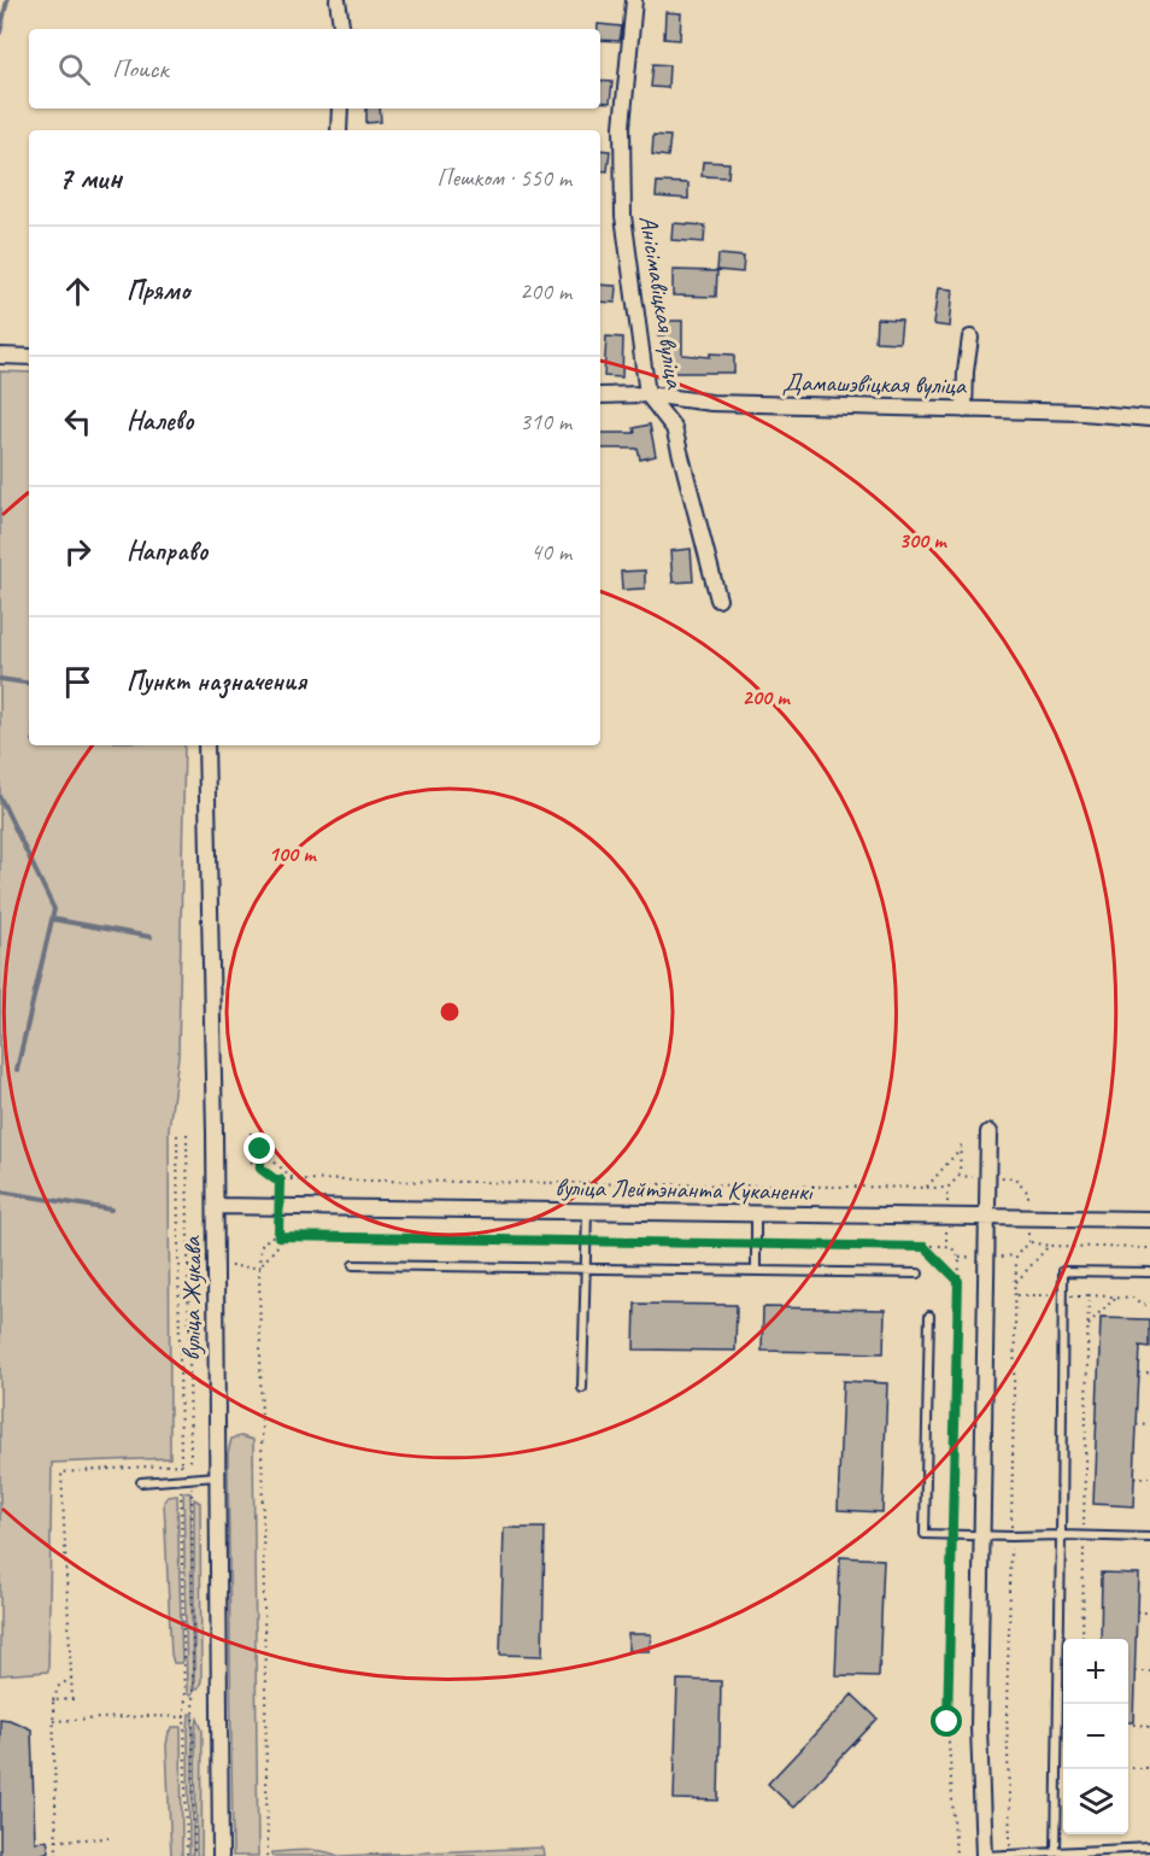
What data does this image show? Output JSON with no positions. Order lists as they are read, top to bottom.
{
  "streets": {
    "street": [
      "Анісімавіцкая вуліца",
      "Дамашэвіцкая вуліца",
      "вуліца Лейтэнанта Куканенкі",
      "вуліца Жукава"
    ]
  },
  "crossings": [
    ["Анісімавіцкая вуліца", "Дамашэвіцкая вуліца"],
    ["вуліца Лейтэнанта Куканенкі", "вуліца Жукава"]
  ],
  "page": {
    "search": "Поиск",
    "heading": ["7 мин", "Пешком · 550 m"],
    "list": [
      ["Прямо", "200 m"],
      ["Налево", "310 m"],
      ["Направо", "40 m"],
      "Пункт назначения"
    ],
    "map_buttons": ["+", "−"]
  },
  "rings": ["300 m", "200 m", "100 m"]
}
